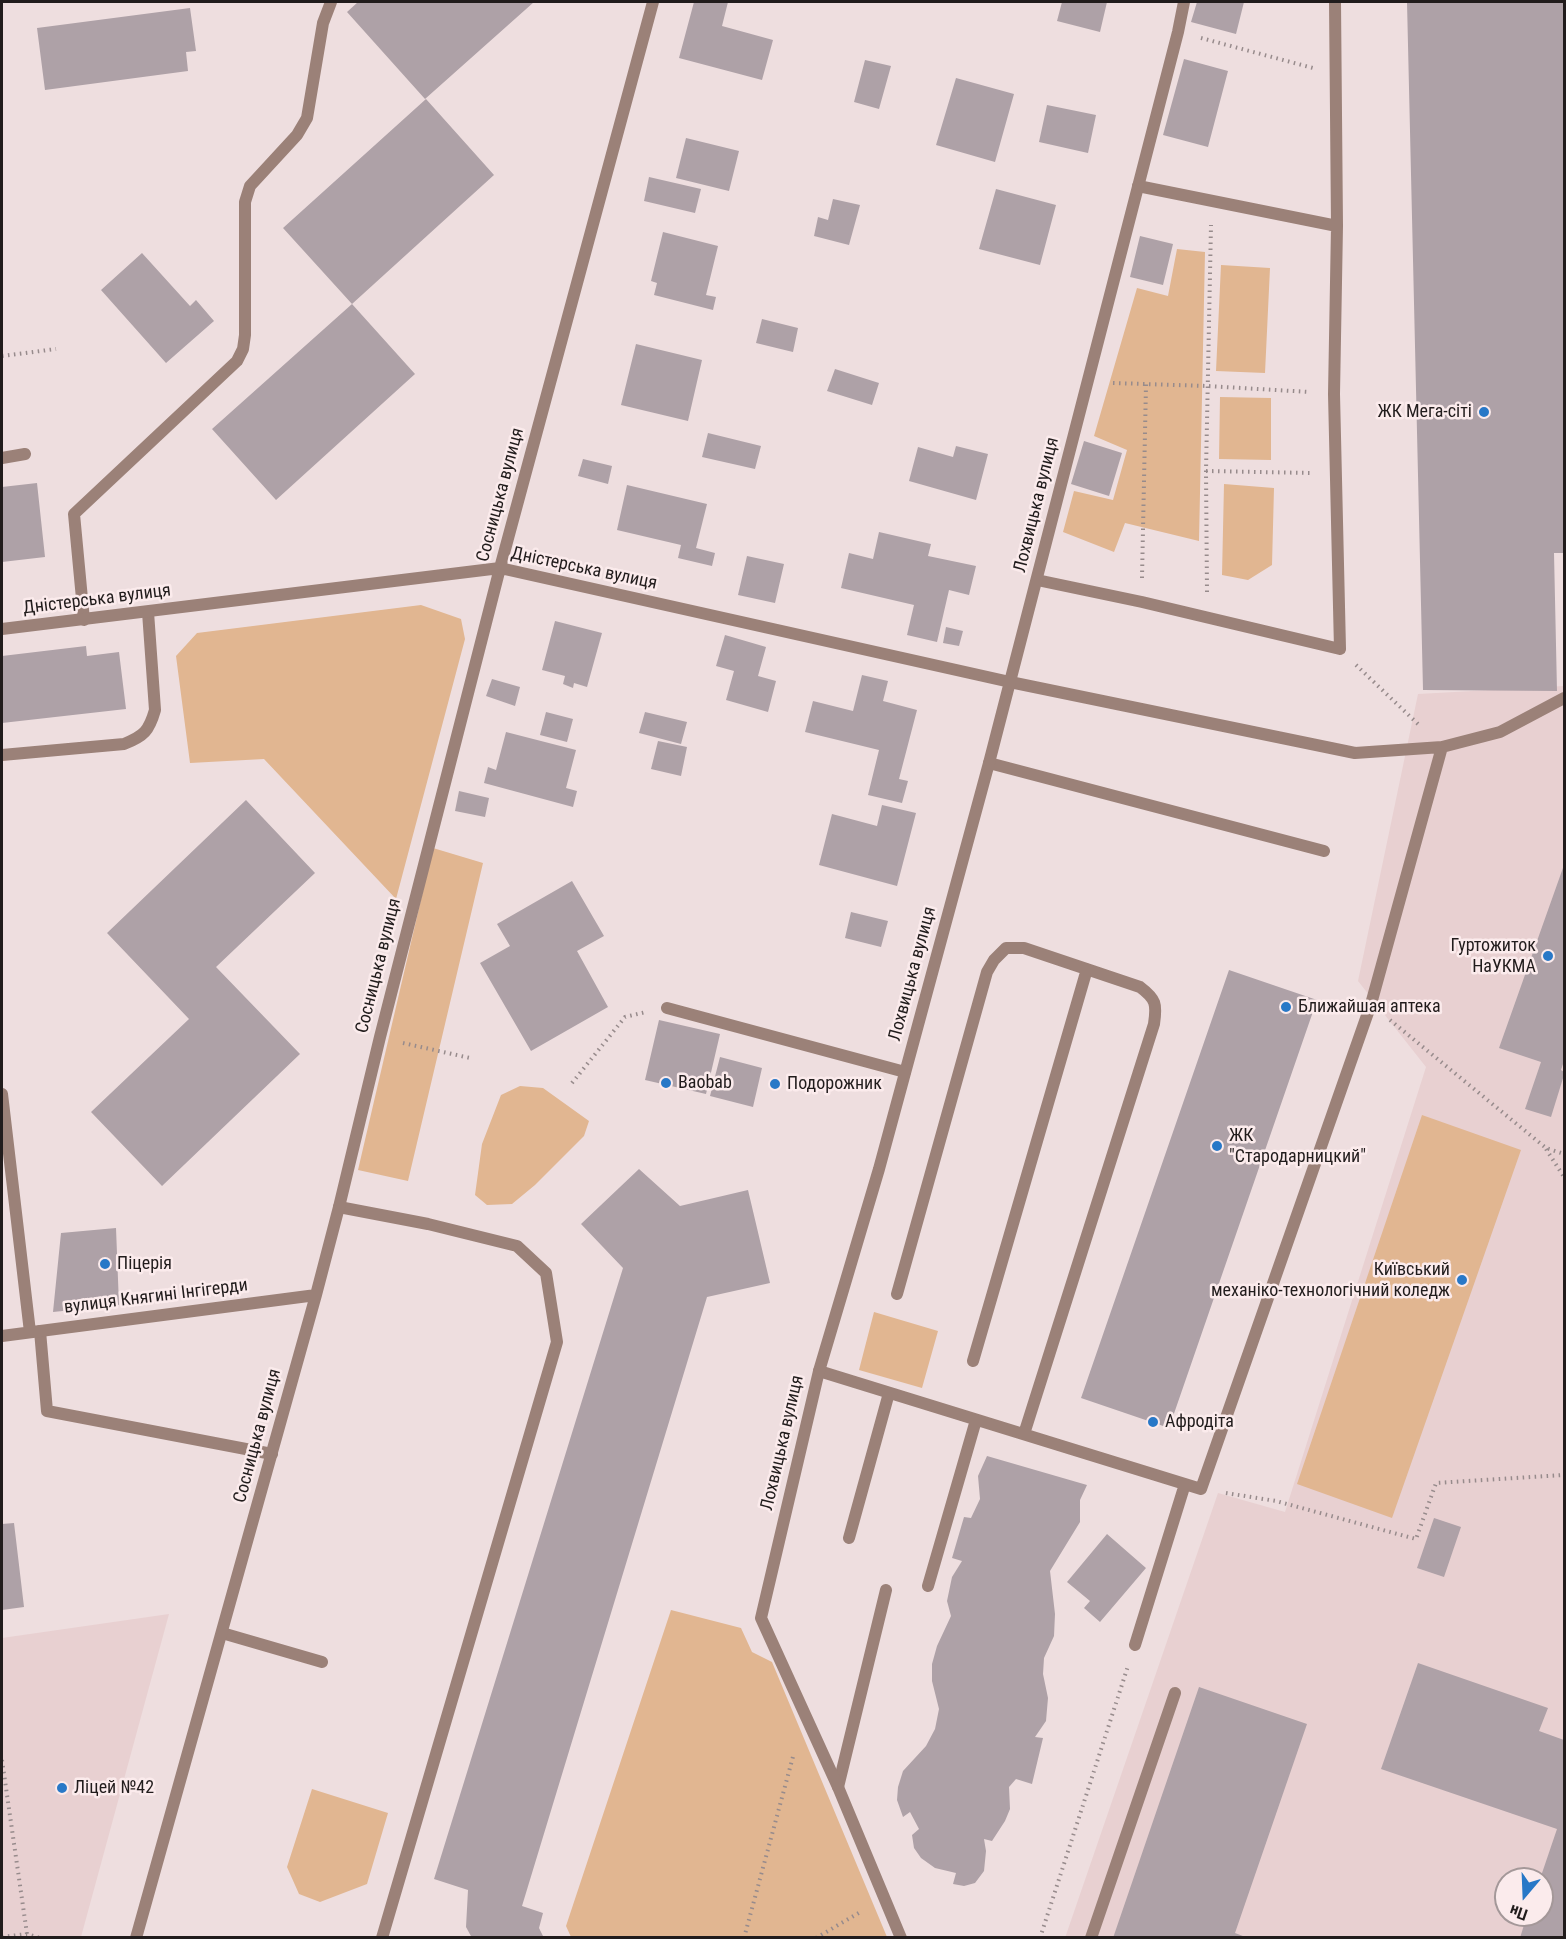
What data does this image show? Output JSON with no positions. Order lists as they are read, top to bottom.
{
  "streets": {
    "street": [
      "Сосницька вулиця",
      "Лохвицька вулиця",
      "Дністерська вулиця",
      "вулиця Княгині Інгігерди"
    ]
  },
  "crossings": [
    ["Сосницька вулиця", "Дністерська вулиця"],
    ["Сосницька вулиця", "вулиця Княгині Інгігерди"],
    ["Лохвицька вулиця", "Дністерська вулиця"]
  ],
  "places": [
    "ЖК Мега-сіті",
    "Гуртожиток НаУКМА",
    "Ближайшая аптека",
    "Baobab",
    "Подорожник",
    "ЖК \"Стародарницкий\"",
    "Піцерія",
    "Київський механіко-технологічний коледж",
    "Афродіта",
    "Ліцей №42"
  ],
  "north": "bottom"
}
